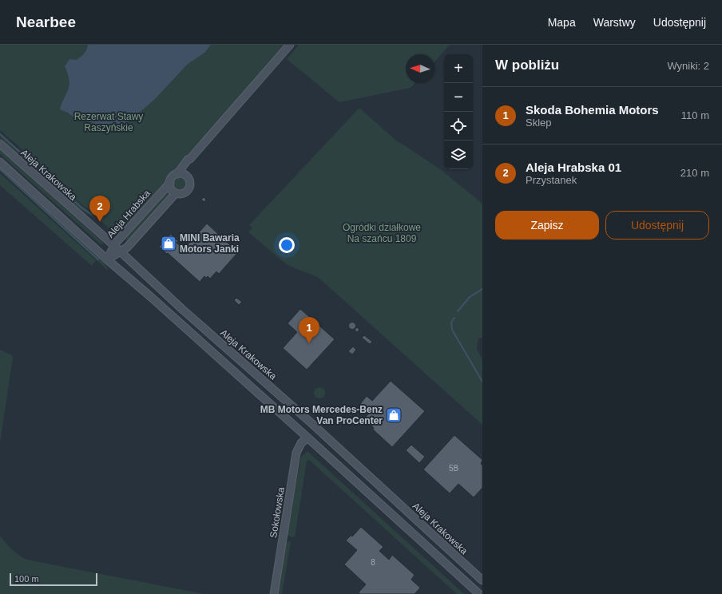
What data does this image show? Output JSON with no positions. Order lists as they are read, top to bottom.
{
  "streets": {
    "main road": ["Aleja Krakowska", "Aleja Hrabska", "Sokołowska"]
  },
  "crossings": [
    ["Aleja Krakowska", "Aleja Hrabska"]
  ],
  "parks": ["Rezerwat Stawy Raszyńskie", "Ogródki działkowe Na szańcu 1809"],
  "places": {
    "shop": ["MINI Bawaria Motors Janki", "MB Motors Mercedes-Benz Van ProCenter"]
  },
  "house_numbers": ["5B", "8"],
  "scale_bar": "100 m",
  "north": "left",
  "page": {
    "header": "Nearbee",
    "nav": ["Mapa", "Warstwy", "Udostępnij"],
    "heading": ["W pobliżu", "Wyniki: 2"],
    "map_buttons": ["+", "−"],
    "list": [
      {
        "mark": "1",
        "name": "Skoda Bohemia Motors",
        "note": "Sklep",
        "value": "110 m"
      },
      {
        "mark": "2",
        "name": "Aleja Hrabska 01",
        "note": "Przystanek",
        "value": "210 m"
      }
    ],
    "pins": ["2", "1"],
    "buttons": ["Zapisz", "Udostępnij"],
    "scale": "100 m"
  }
}
